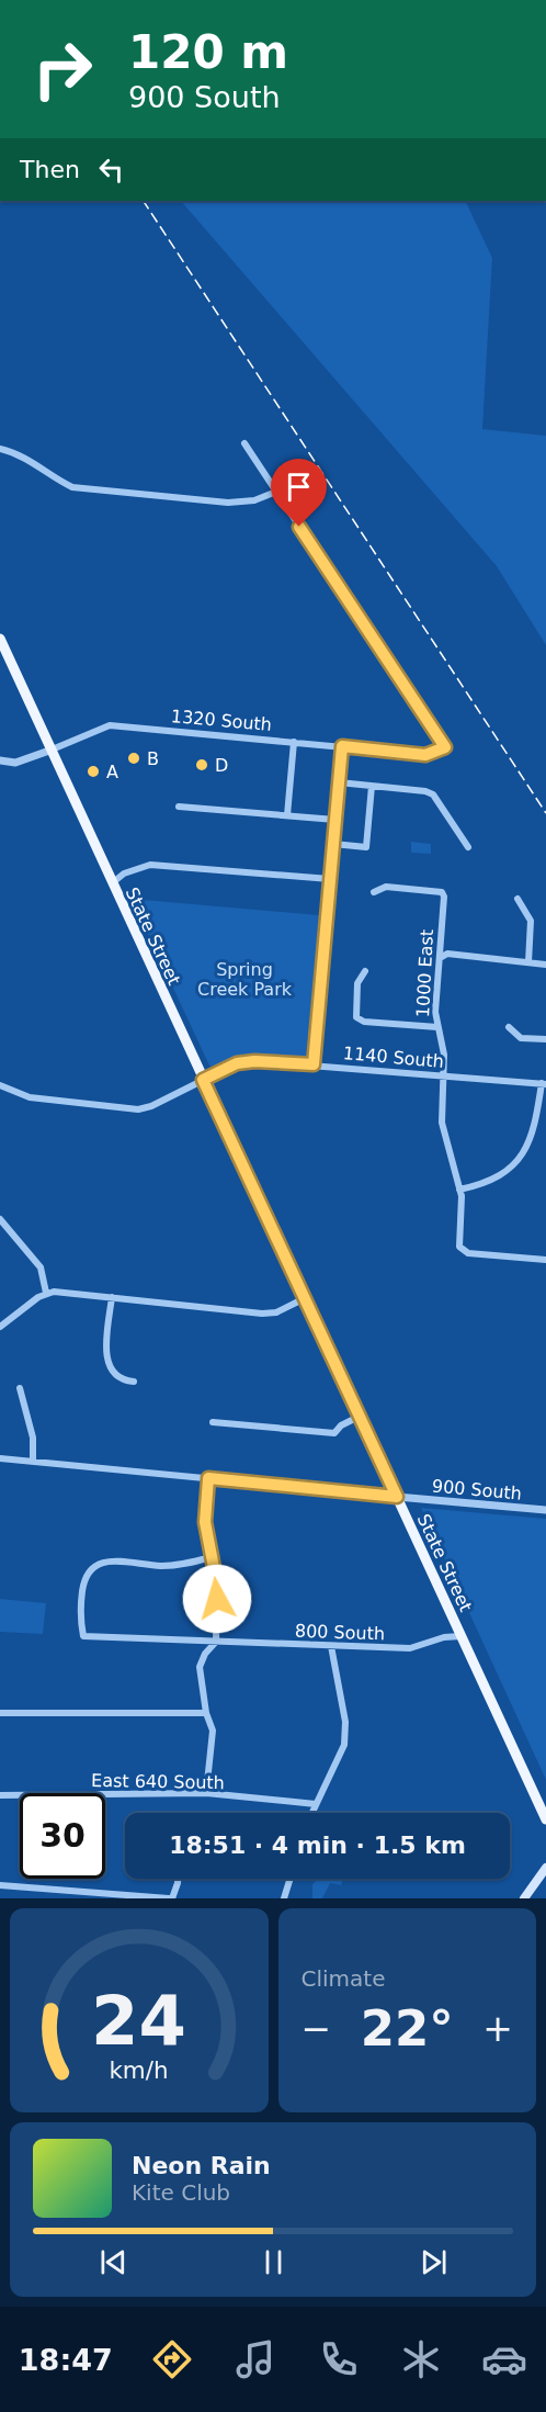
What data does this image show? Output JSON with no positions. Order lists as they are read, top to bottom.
{
  "streets": {
    "main road": ["State Street"],
    "street": [
      "1320 South",
      "1000 East",
      "1140 South",
      "900 South",
      "800 South",
      "East 640 South"
    ]
  },
  "crossings": [
    ["1320 South", "State Street"],
    ["State Street", "1140 South"],
    ["State Street", "900 South"],
    ["State Street", "800 South"],
    ["1000 East", "1140 South"]
  ],
  "parks": ["Spring Creek Park"],
  "places": ["B", "D", "A"],
  "page": {
    "turn": ["120 m", "900 South"],
    "then": "Then",
    "limit": "30",
    "trip": "18:51 · 4 min · 1.5 km",
    "tile": "Climate",
    "heat": ["−", "22°", "+"],
    "song": ["Neon Rain", "Kite Club"],
    "tabs": "18:47",
    "gauge": ["24", "km/h"]
  }
}
